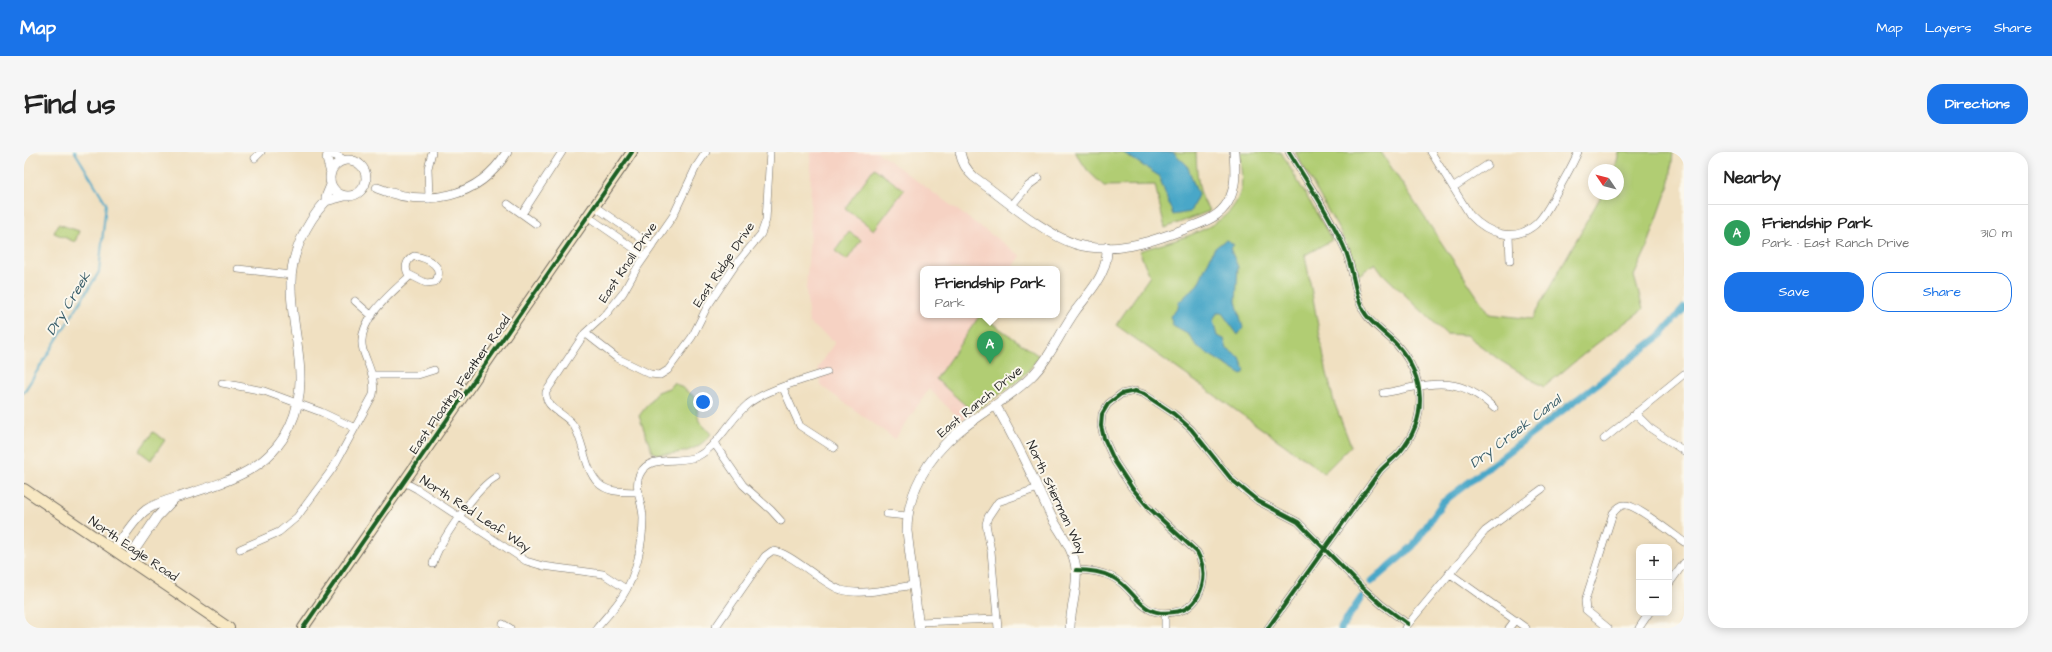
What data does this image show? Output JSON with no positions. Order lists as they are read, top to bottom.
{
  "streets": {
    "main road": ["East Floating Feather Road", "North Eagle Road"],
    "street": [
      "East Knoll Drive",
      "East Ridge Drive",
      "East Ranch Drive",
      "North Stierman Way",
      "North Red Leaf Way"
    ]
  },
  "crossings": [
    ["East Knoll Drive", "East Ridge Drive"],
    ["East Floating Feather Road", "North Red Leaf Way"],
    ["East Ranch Drive", "North Stierman Way"]
  ],
  "water": ["Dry Creek", "Dry Creek Canal"],
  "north": "top left",
  "page": {
    "header": "Map",
    "nav": ["Map", "Layers", "Share"],
    "buttons": [
      "Directions",
      ["Save", "Share"]
    ],
    "title": "Find us",
    "heading": "Nearby",
    "list": [
      {
        "mark": "A",
        "name": "Friendship Park",
        "note": "Park · East Ranch Drive",
        "value": "310 m"
      }
    ],
    "popup": ["Friendship Park", "Park"],
    "pins": "A",
    "map_buttons": ["+", "−"]
  }
}
